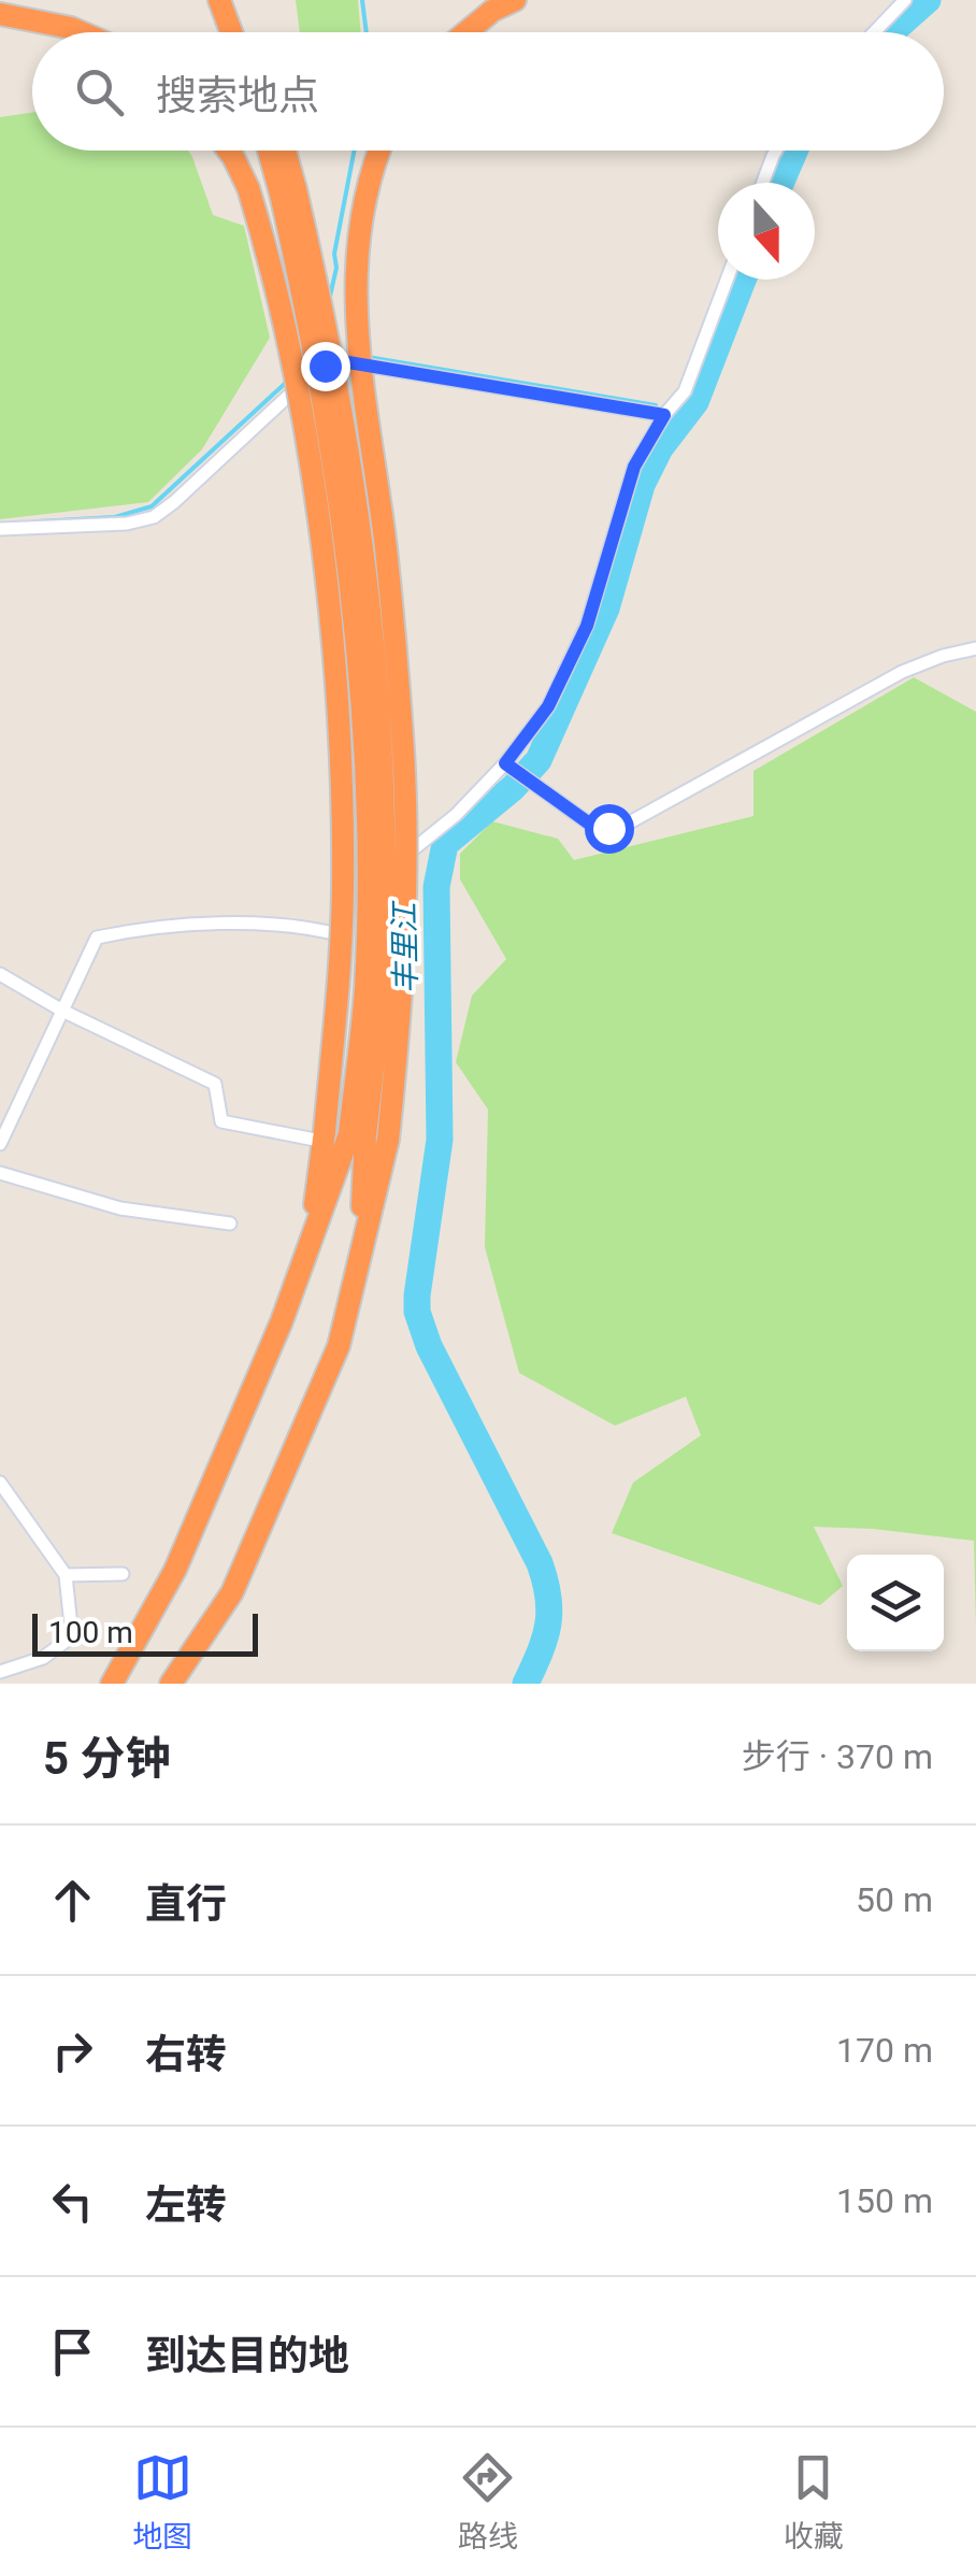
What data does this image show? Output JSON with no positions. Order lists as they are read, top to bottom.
{
  "water": ["丰里江"],
  "scale_bar": "100 m",
  "north": "bottom",
  "page": {
    "search": "搜索地点",
    "scale": "100 m",
    "heading": ["5 分钟", "步行 · 370 m"],
    "list": [
      ["直行", "50 m"],
      ["右转", "170 m"],
      ["左转", "150 m"],
      "到达目的地"
    ],
    "nav": ["地图", "路线", "收藏"]
  }
}
